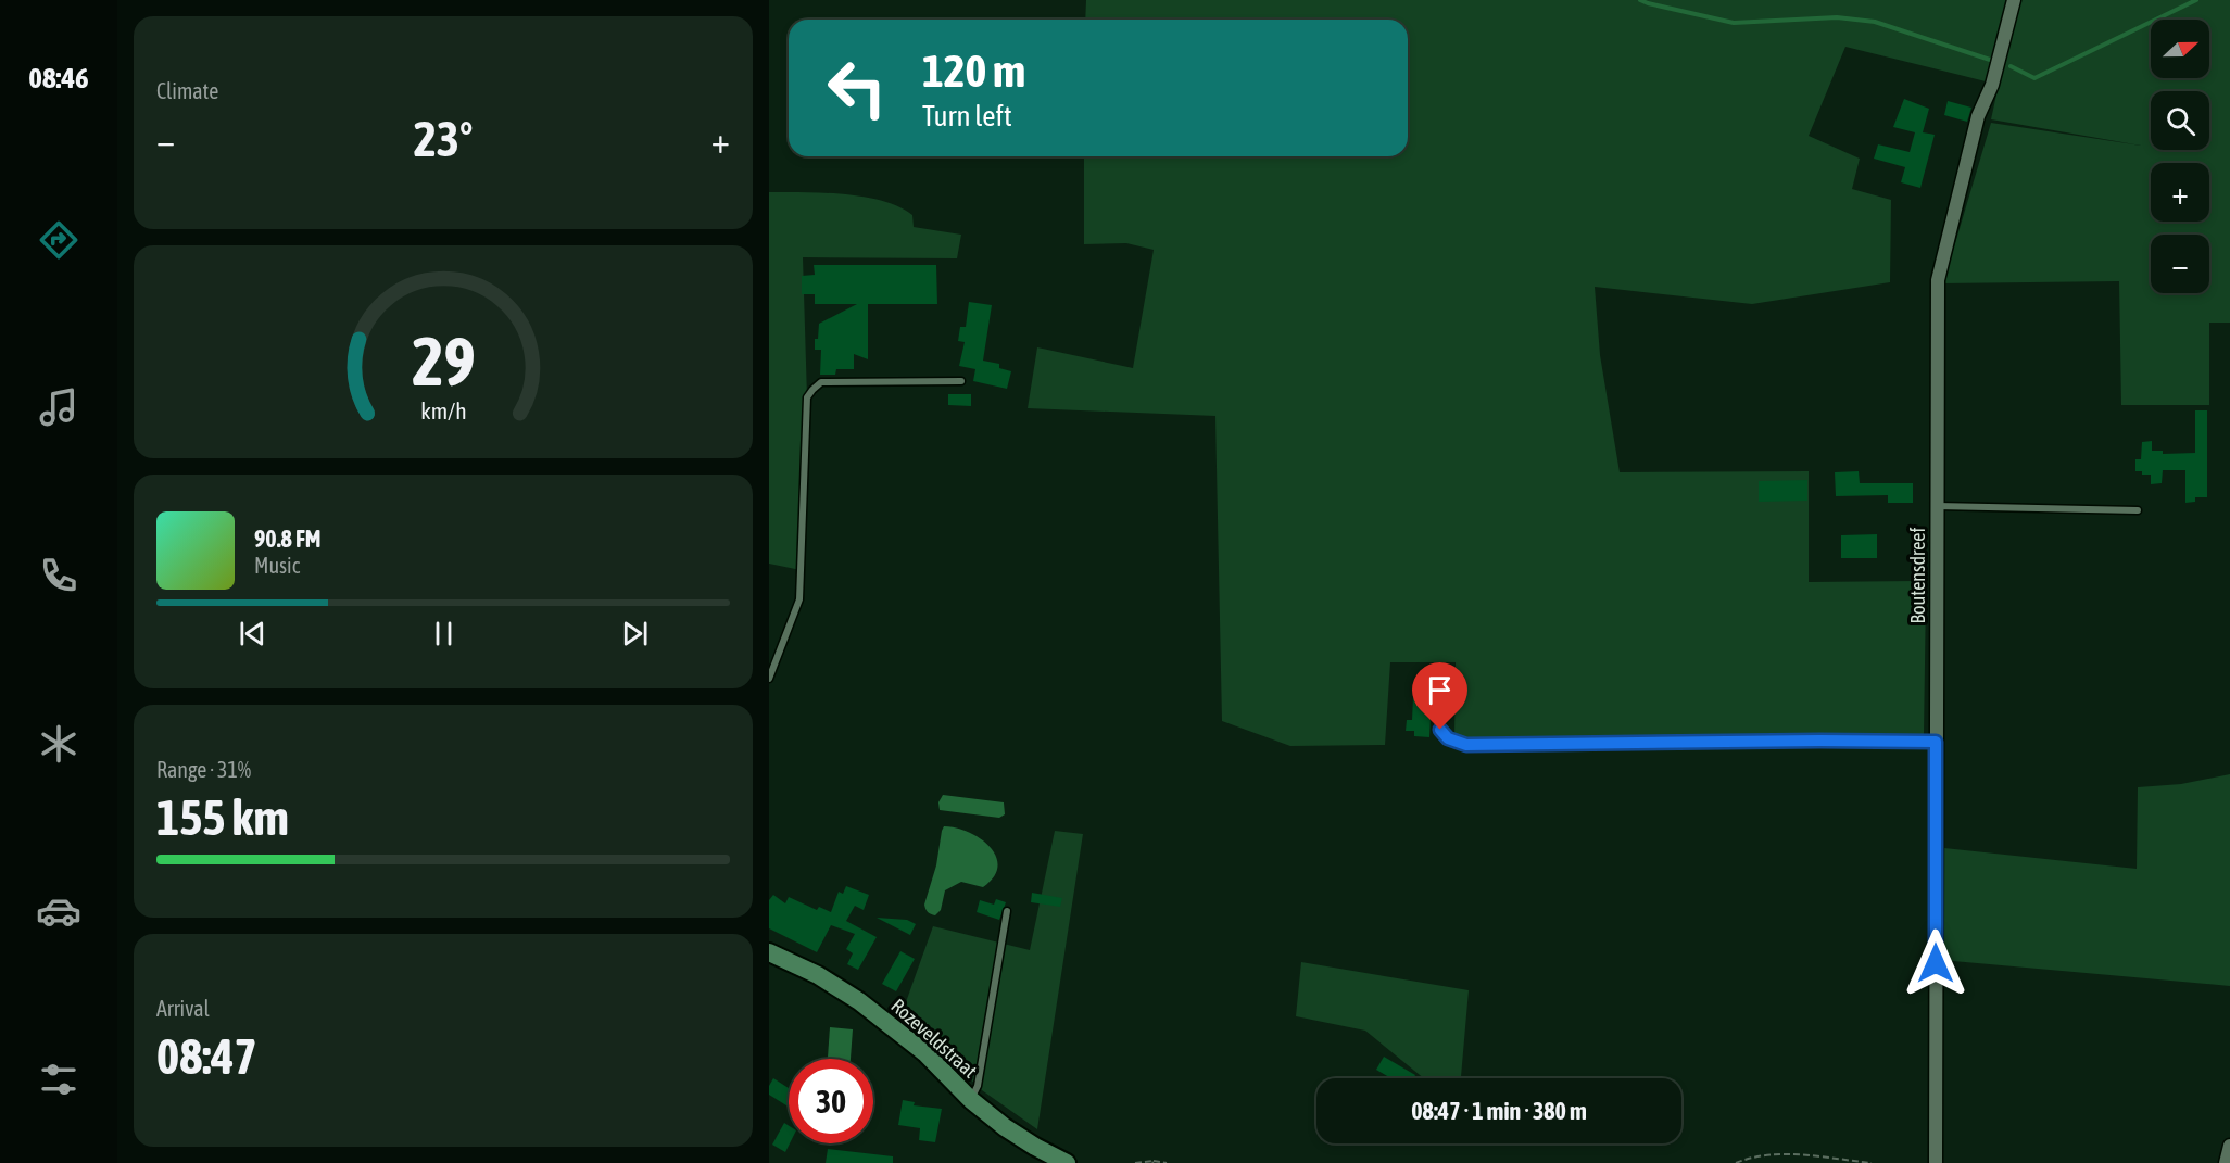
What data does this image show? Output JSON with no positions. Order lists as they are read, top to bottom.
{
  "streets": {
    "street": ["Boutensdreef", "Rozeveldstraat"]
  },
  "north": "right",
  "page": {
    "tabs": "08:46",
    "tile": [
      "Climate",
      ["Range · 31%", "155 km"],
      ["Arrival", "08:47"]
    ],
    "map_buttons": ["+", "−"],
    "turn": ["120 m", "Turn left"],
    "heat": ["−", "23°", "+"],
    "song": ["90.8 FM", "Music"],
    "limit": "30",
    "trip": "08:47 · 1 min · 380 m",
    "gauge": ["29", "km/h"]
  }
}
